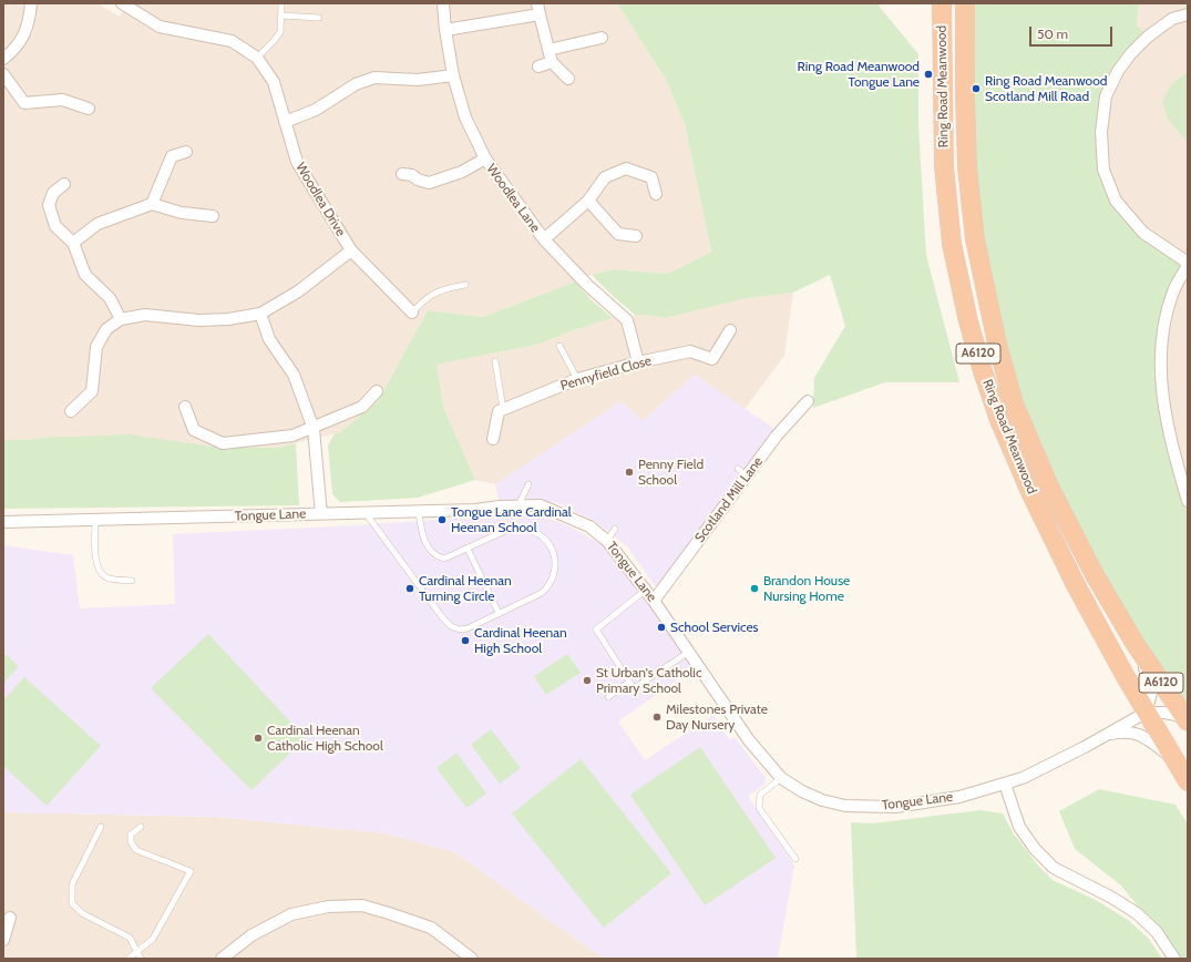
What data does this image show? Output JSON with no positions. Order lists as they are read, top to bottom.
{
  "streets": {
    "highway": ["Ring Road Meanwood", "A6120"],
    "street": [
      "Woodlea Lane",
      "Woodlea Drive",
      "Pennyfield Close",
      "Scotland Mill Lane",
      "Tongue Lane"
    ]
  },
  "crossings": [
    ["Ring Road Meanwood", "A6120"],
    ["Ring Road Meanwood", "Tongue Lane"],
    ["Woodlea Lane", "Pennyfield Close"],
    ["A6120", "Tongue Lane"],
    ["Scotland Mill Lane", "Tongue Lane"]
  ],
  "places": [
    "Ring Road Meanwood Tongue Lane",
    "Ring Road Meanwood Scotland Mill Road",
    "Penny Field School",
    "Tongue Lane Cardinal Heenan School",
    "Cardinal Heenan Turning Circle",
    "Brandon House Nursing Home",
    "School Services",
    "Cardinal Heenan High School",
    "St Urban's Catholic Primary School",
    "Milestones Private Day Nursery",
    "Cardinal Heenan Catholic High School"
  ],
  "scale_bar": "50 m"
}
